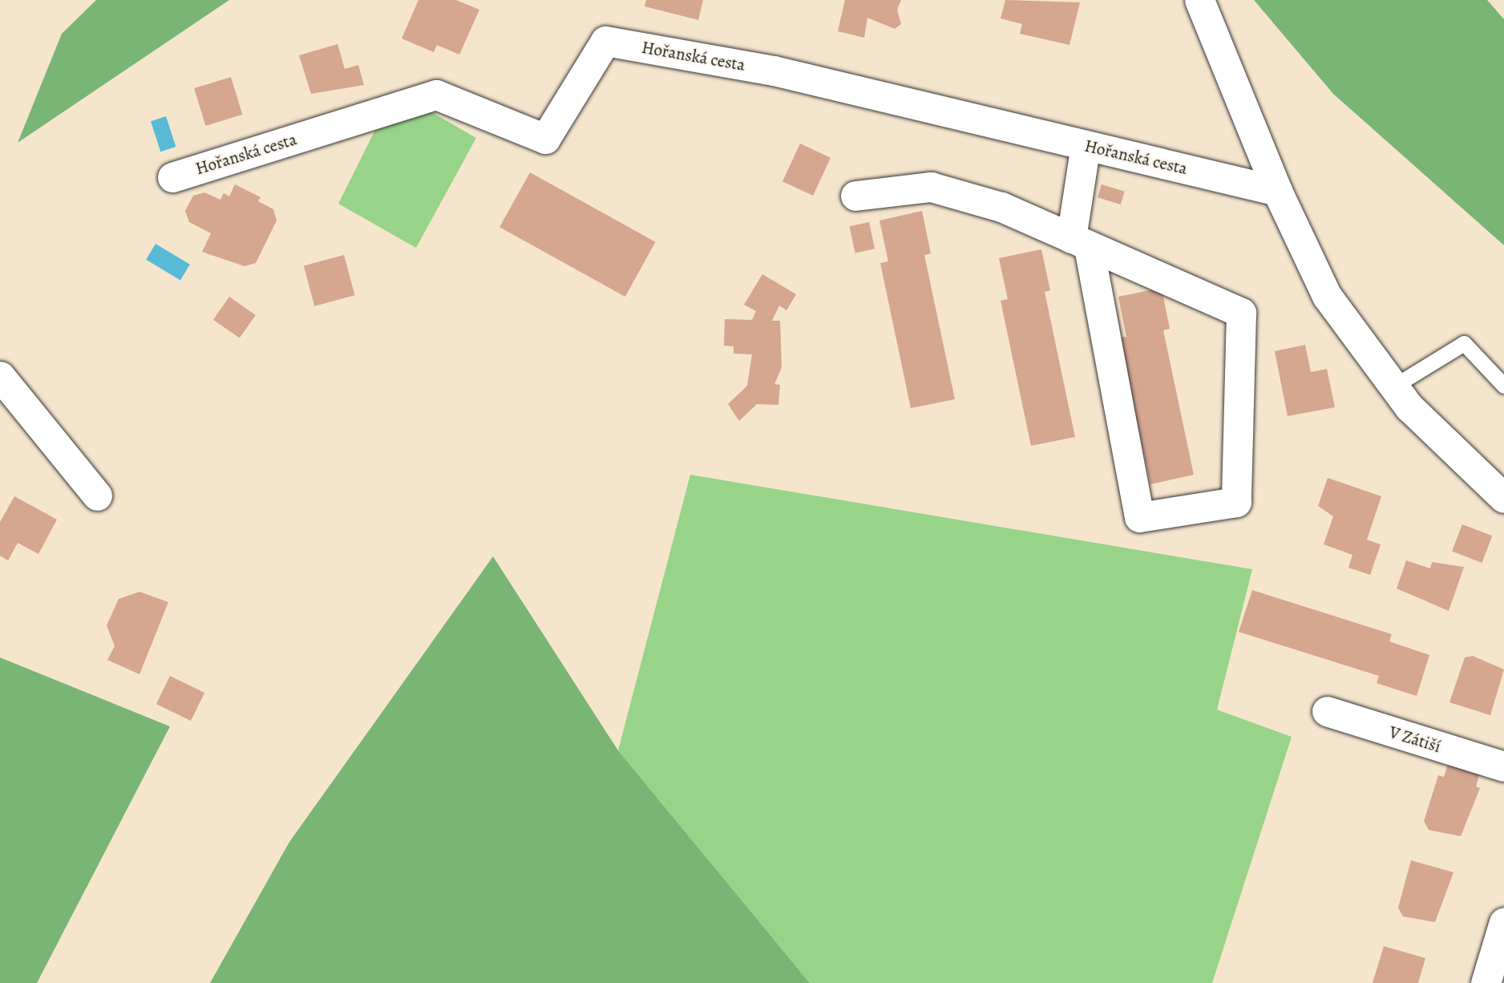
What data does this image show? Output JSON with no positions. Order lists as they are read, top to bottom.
{
  "streets": {
    "street": ["Hořanská cesta", "V Zátiší"]
  }
}
